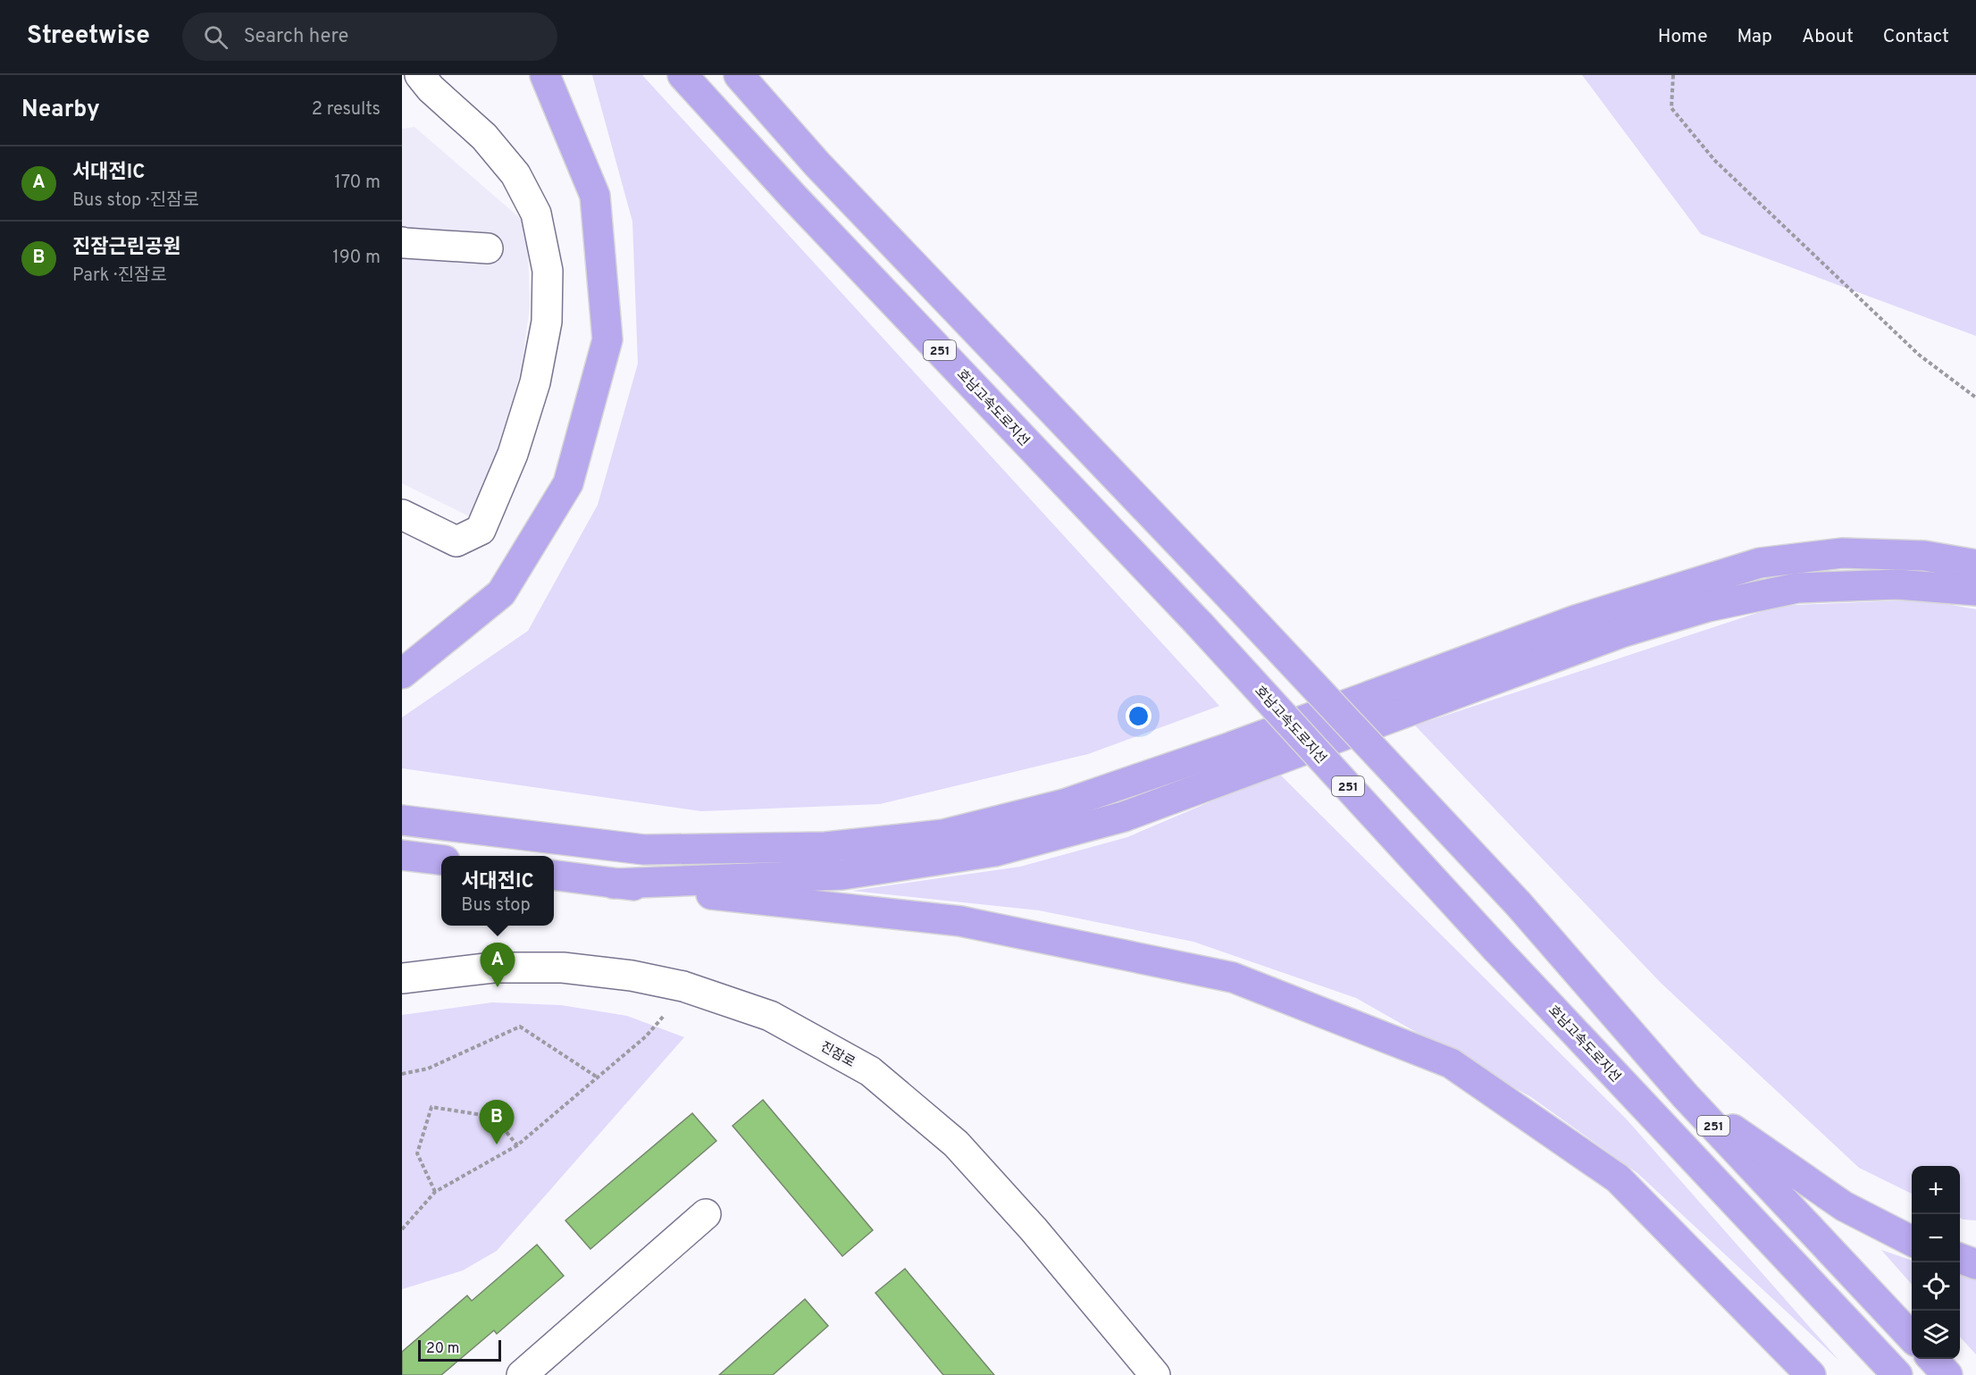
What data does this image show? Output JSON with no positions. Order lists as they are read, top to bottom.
{
  "streets": {
    "highway": ["251", "호남고속도로지선"],
    "street": ["진잠로"]
  },
  "scale_bar": "20 m",
  "page": {
    "header": "Streetwise",
    "search": "Search here",
    "nav": [
      "Home",
      "Map",
      "About",
      "Contact"
    ],
    "heading": ["Nearby", "2 results"],
    "list": [
      {
        "mark": "A",
        "name": "서대전IC",
        "note": "Bus stop · 진잠로",
        "value": "170 m"
      },
      {
        "mark": "B",
        "name": "진잠근린공원",
        "note": "Park · 진잠로",
        "value": "190 m"
      }
    ],
    "popup": ["서대전IC", "Bus stop"],
    "pins": ["A", "B"],
    "map_buttons": ["+", "−"],
    "scale": "20 m"
  }
}
